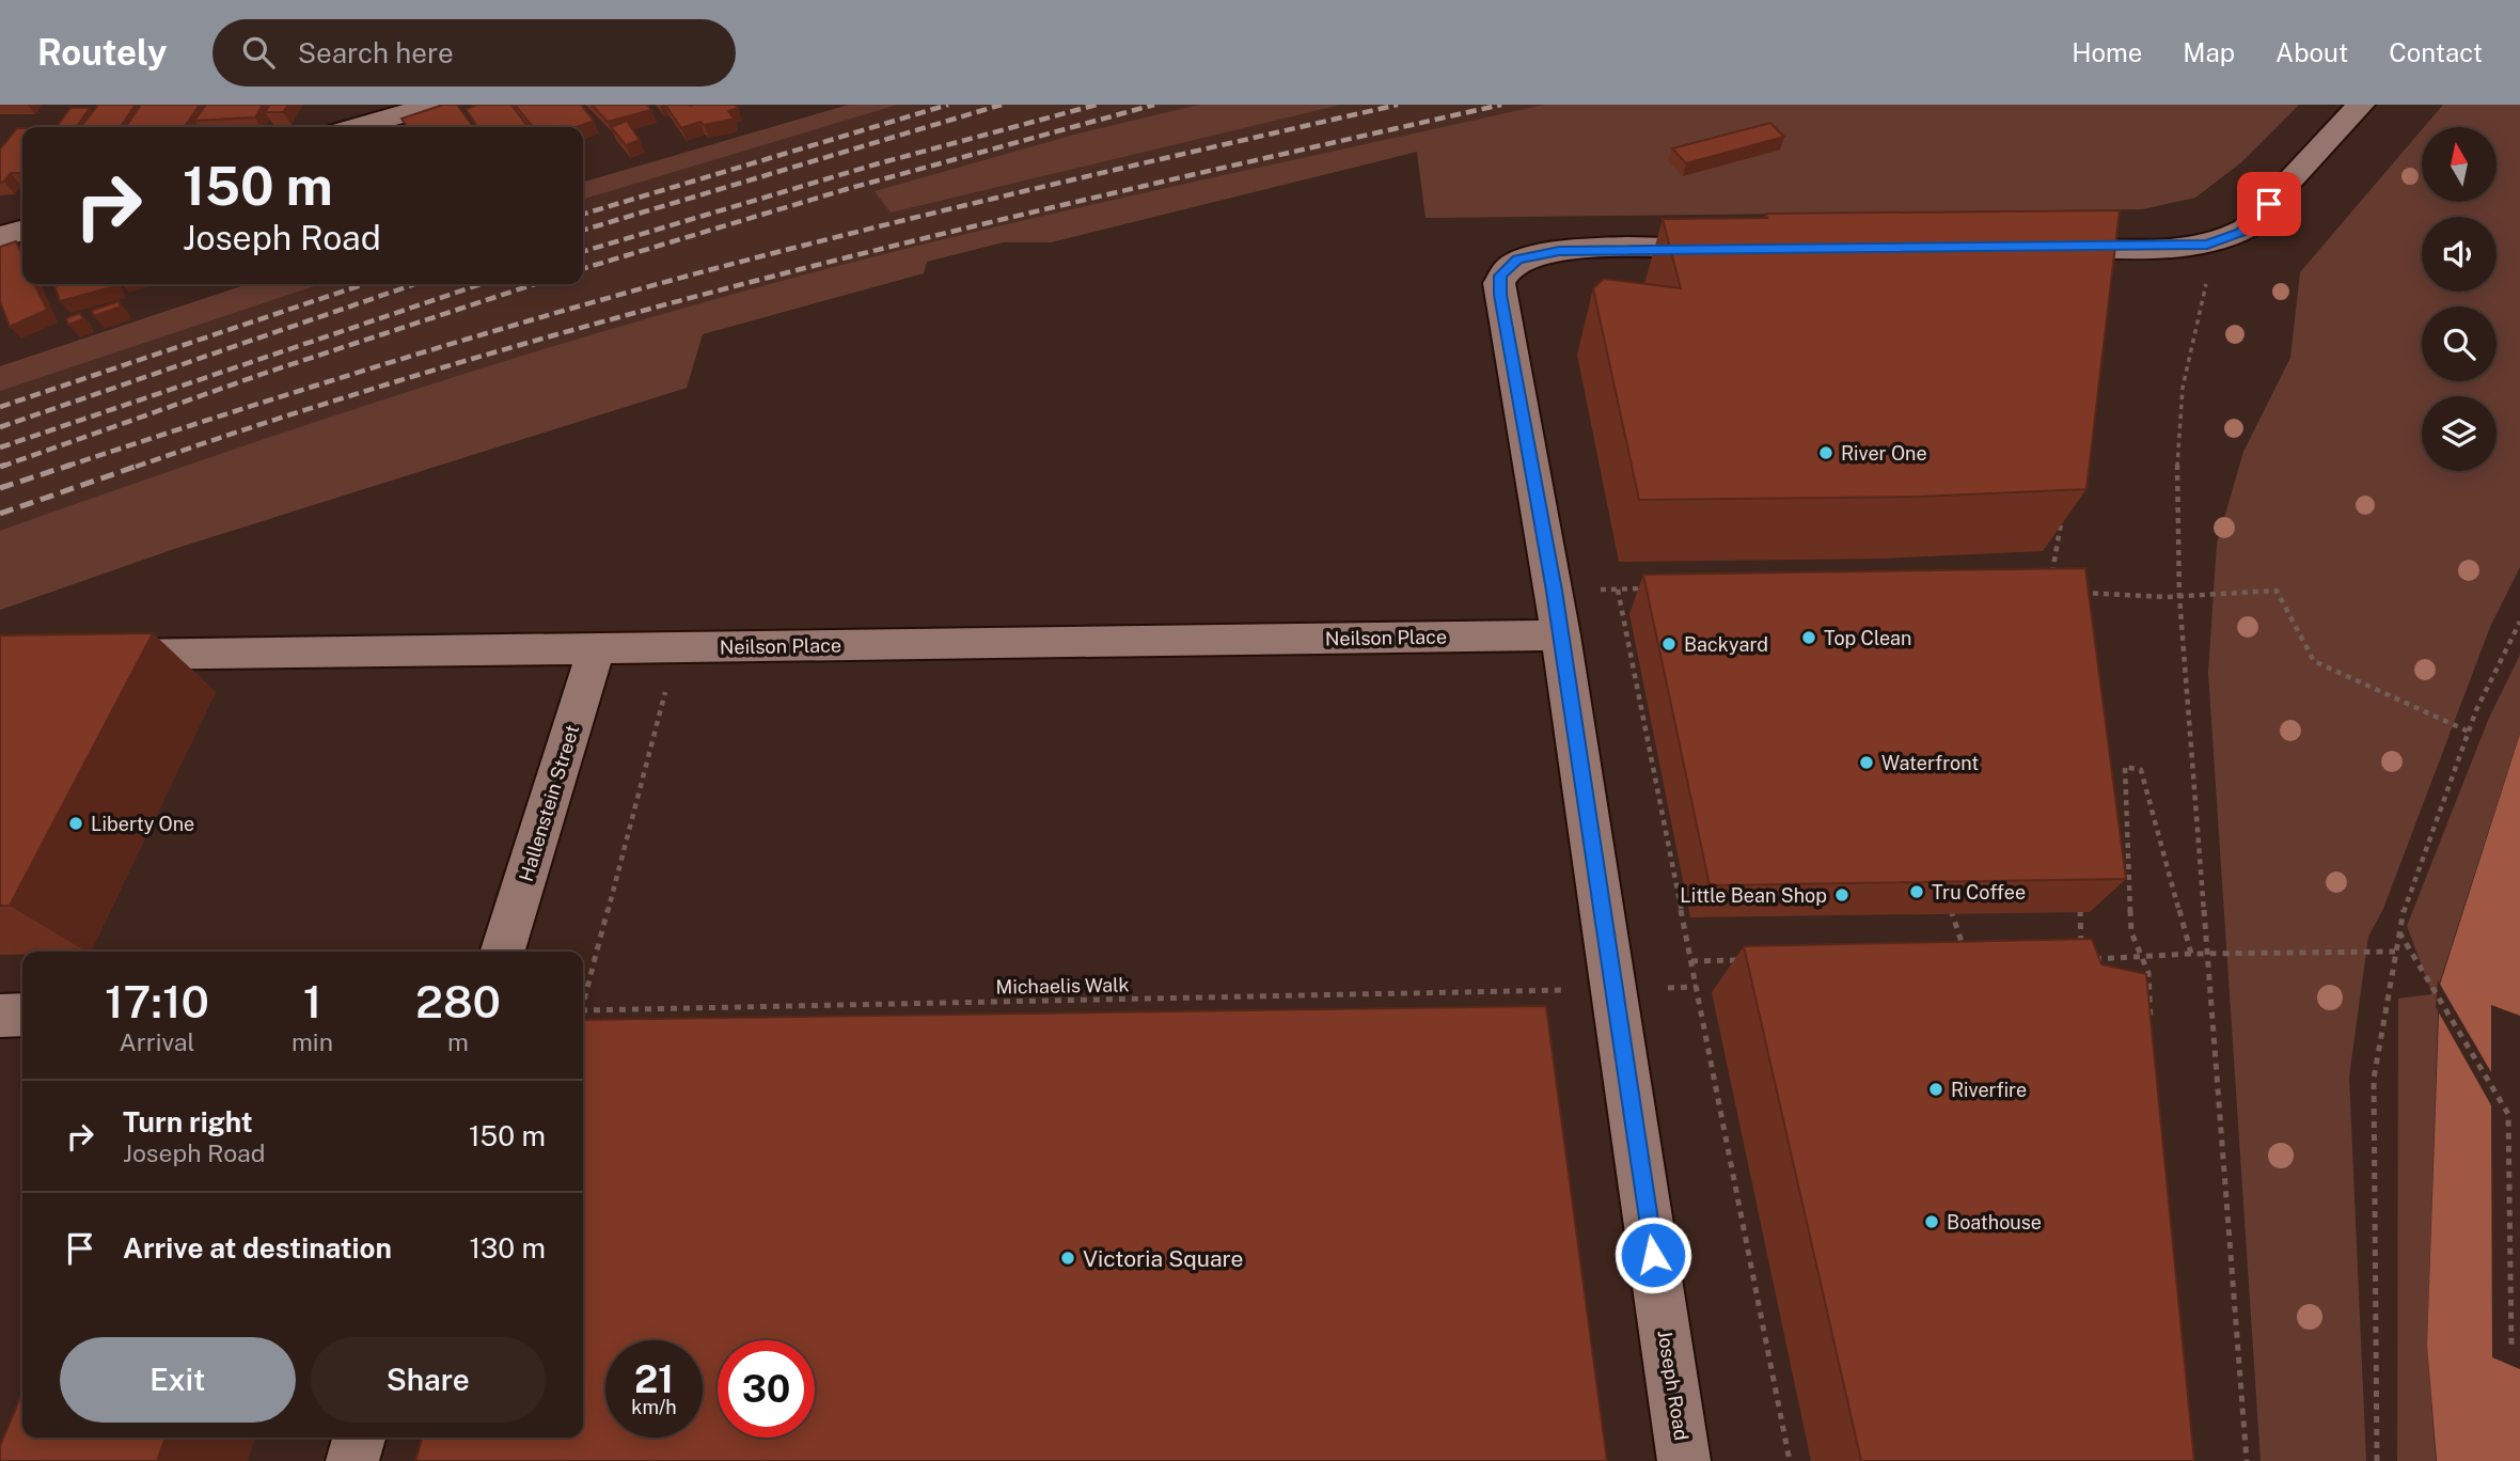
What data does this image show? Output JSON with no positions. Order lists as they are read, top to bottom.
{
  "streets": {
    "street": ["Neilson Place", "Hallenstein Street", "Joseph Road"],
    "path": ["Michaelis Walk"]
  },
  "crossings": [
    ["Neilson Place", "Hallenstein Street"],
    ["Neilson Place", "Joseph Road"]
  ],
  "places": [
    "River One",
    "Top Clean",
    "Backyard",
    "Waterfront",
    "Liberty One",
    "Tru Coffee",
    "Little Bean Shop",
    "Riverfire",
    "Boathouse",
    "Victoria Square"
  ],
  "north": "top",
  "page": {
    "header": "Routely",
    "search": "Search here",
    "nav": [
      "Home",
      "Map",
      "About",
      "Contact"
    ],
    "turn": ["150 m", "Joseph Road"],
    "eta": [
      "17:10",
      "Arrival",
      "1",
      "min",
      "280",
      "m"
    ],
    "list": [
      {
        "name": "Turn right",
        "note": "Joseph Road",
        "value": "150 m"
      },
      {
        "name": "Arrive at destination",
        "value": "130 m"
      }
    ],
    "buttons": ["Exit", "Share"],
    "speed": "21 km/h",
    "limit": "30"
  }
}
